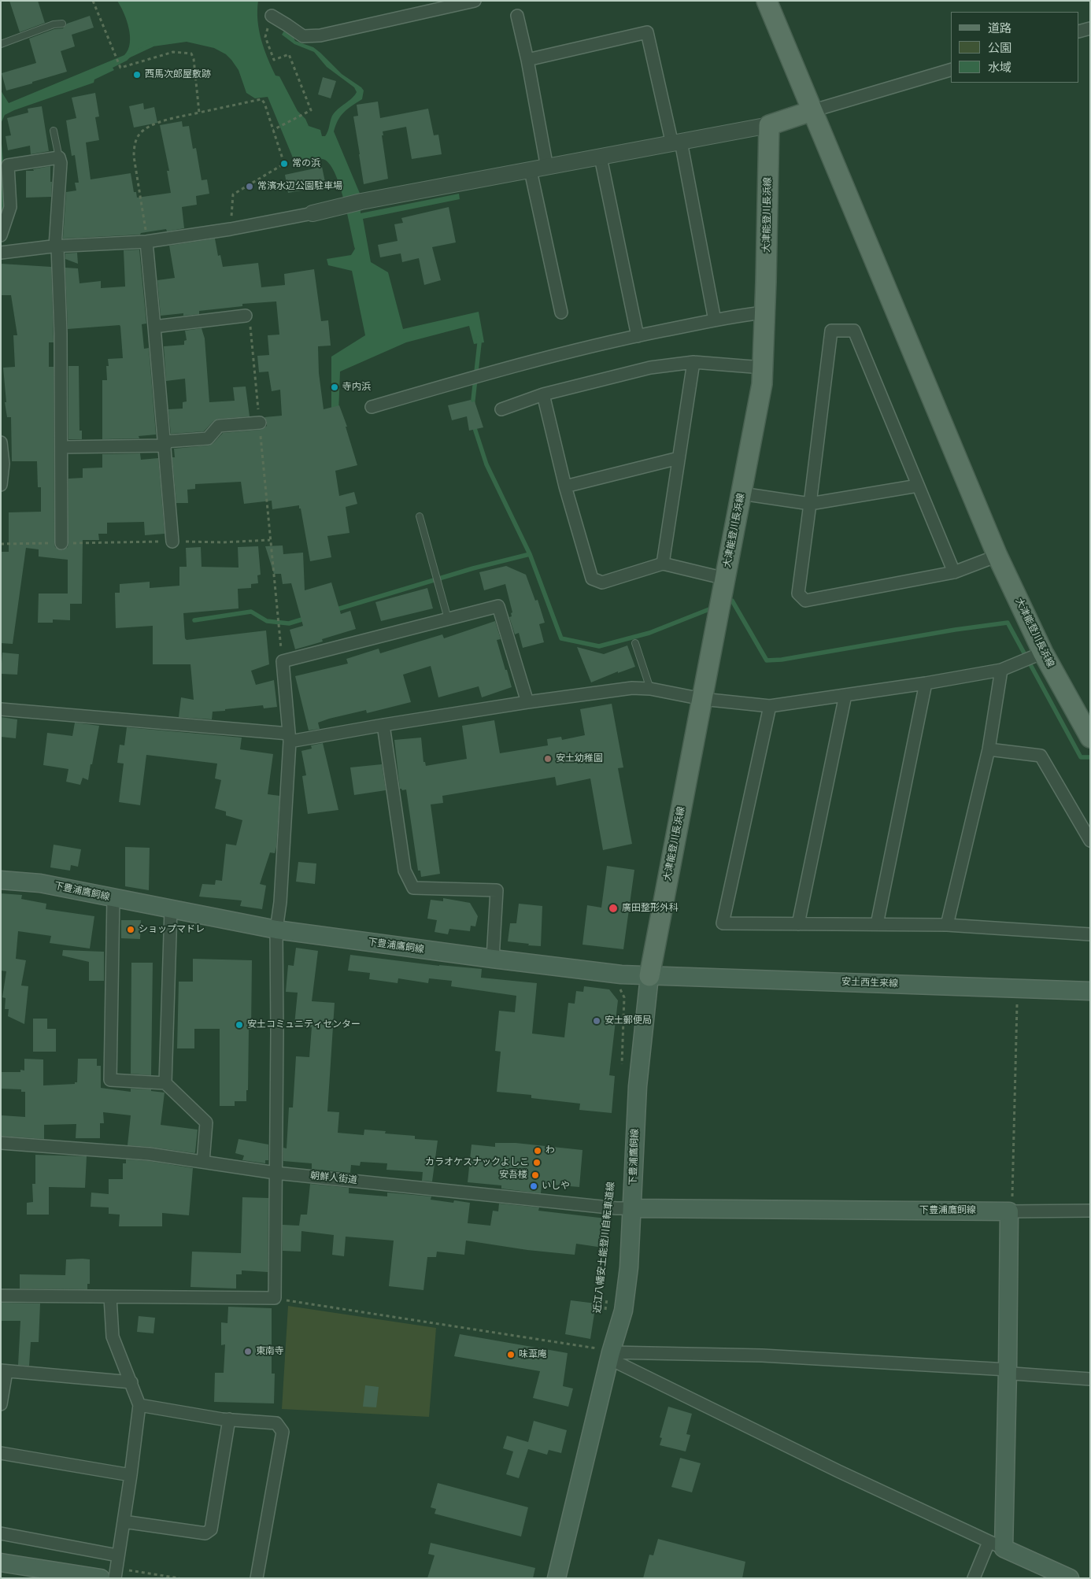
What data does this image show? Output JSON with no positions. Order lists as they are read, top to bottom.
{
  "streets": {
    "main road": ["大津能登川長浜線", "下豊浦鷹飼線", "安土西生来線"],
    "street": ["朝鮮人街道"],
    "path": ["近江八幡安土能登川自転車道線"]
  },
  "crossings": [
    ["大津能登川長浜線", "下豊浦鷹飼線"],
    ["大津能登川長浜線", "安土西生来線"],
    ["下豊浦鷹飼線", "安土西生来線"],
    ["下豊浦鷹飼線", "朝鮮人街道"]
  ],
  "places": [
    "西馬次郎屋敷跡",
    "常の浜",
    "常濱水辺公園駐車場",
    "寺内浜",
    "安土幼稚園",
    "廣田整形外科",
    "ショップマドレ",
    "安土郵便局",
    "安土コミュニティセンター",
    "わ",
    "カラオケスナックよしこ",
    "安吾楼",
    "いしや",
    "東南寺",
    "味葦庵"
  ],
  "legend": ["道路", "公園", "水域"]
}
